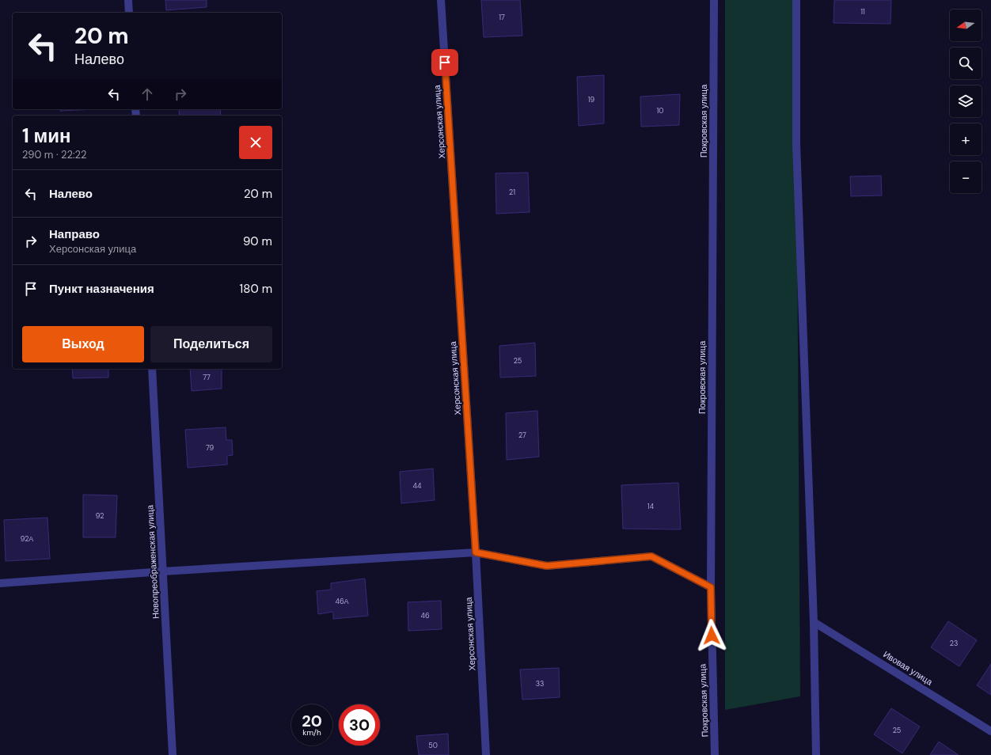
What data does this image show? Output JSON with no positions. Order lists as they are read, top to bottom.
{
  "streets": {
    "street": [
      "Покровская улица",
      "Херсонская улица",
      "Новопреображенская улица",
      "Ивовая улица"
    ]
  },
  "house_numbers": [
    "11",
    "17",
    "19",
    "10",
    "21",
    "25",
    "77",
    "27",
    "79",
    "44",
    "14",
    "92",
    "92А",
    "46А",
    "46",
    "23",
    "33",
    "25",
    "50"
  ],
  "north": "left",
  "page": {
    "map_buttons": ["+", "−"],
    "turn": ["20 m", "Налево"],
    "heading": ["1 мин", "290 m · 22:22"],
    "list": [
      {
        "name": "Налево",
        "value": "20 m"
      },
      {
        "name": "Направо",
        "note": "Херсонская улица",
        "value": "90 m"
      },
      {
        "name": "Пункт назначения",
        "value": "180 m"
      }
    ],
    "buttons": ["Выход", "Поделиться"],
    "speed": "20 km/h",
    "limit": "30"
  }
}
